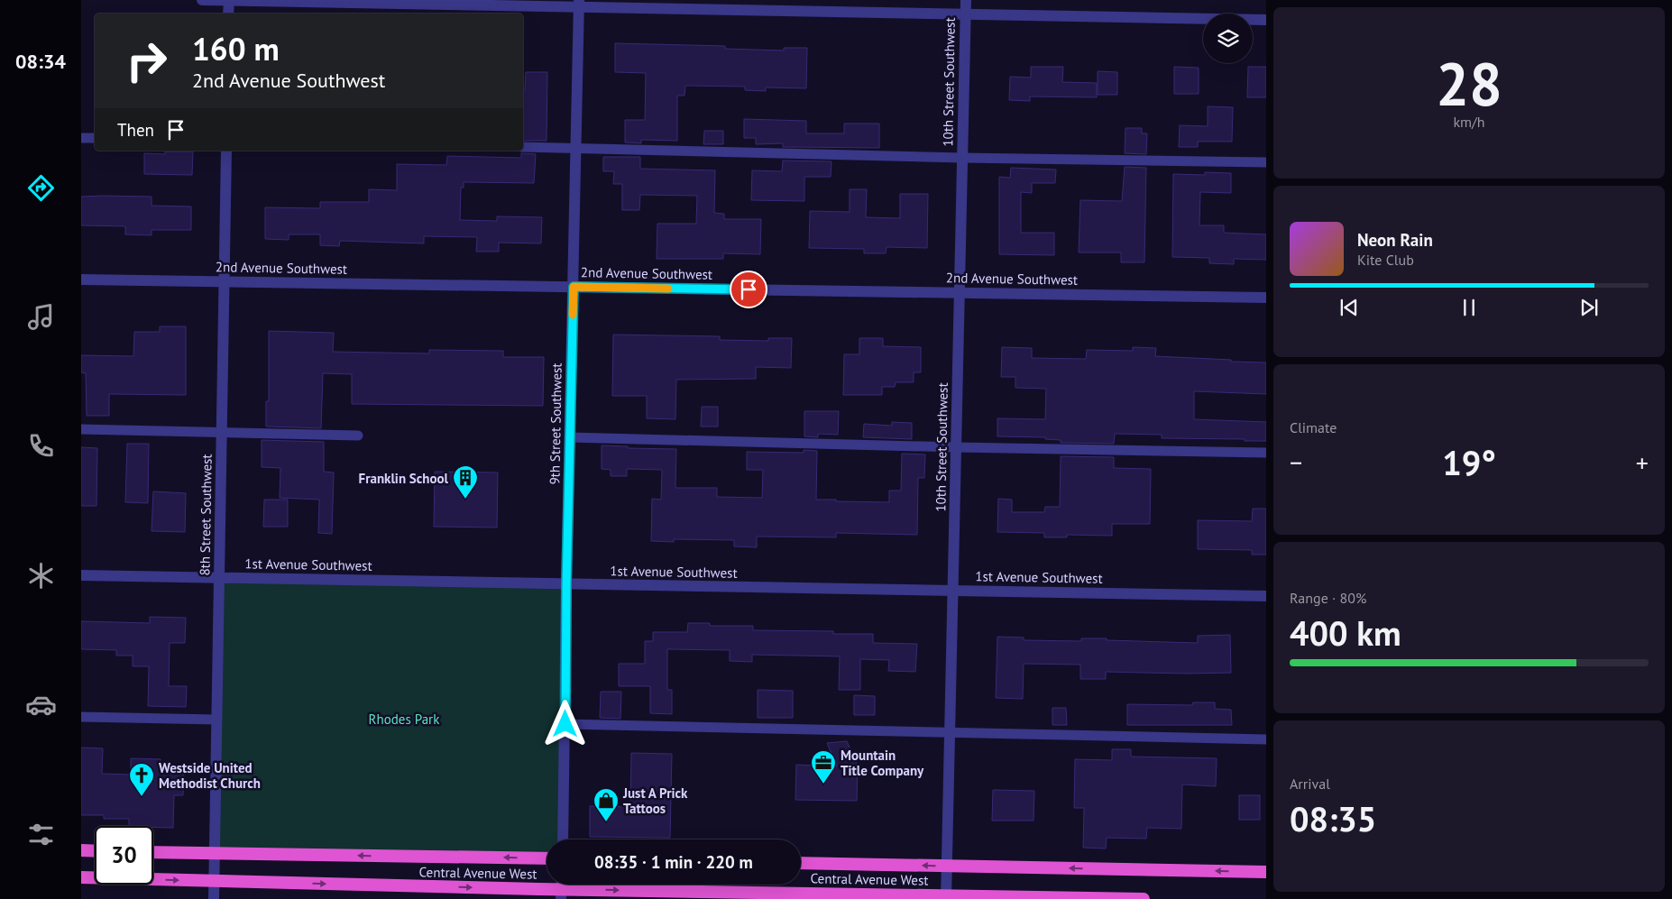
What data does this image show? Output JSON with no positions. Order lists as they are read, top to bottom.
{
  "streets": {
    "highway": ["Central Avenue West"],
    "street": [
      "10th Street Southwest",
      "2nd Avenue Southwest",
      "9th Street Southwest",
      "8th Street Southwest",
      "1st Avenue Southwest"
    ]
  },
  "crossings": [
    ["10th Street Southwest", "2nd Avenue Southwest"],
    ["10th Street Southwest", "1st Avenue Southwest"],
    ["10th Street Southwest", "Central Avenue West"],
    ["2nd Avenue Southwest", "9th Street Southwest"],
    ["2nd Avenue Southwest", "8th Street Southwest"],
    ["9th Street Southwest", "1st Avenue Southwest"],
    ["8th Street Southwest", "1st Avenue Southwest"],
    ["8th Street Southwest", "Central Avenue West"]
  ],
  "parks": ["Rhodes Park"],
  "places": {
    "building": ["Franklin School"],
    "office": ["Mountain Title Company"],
    "church": ["Westside United Methodist Church"],
    "shop": ["Just A Prick Tattoos"]
  },
  "page": {
    "tabs": "08:34",
    "tile": [
      ["28", "km/h"],
      "Climate",
      ["Range · 80%", "400 km"],
      ["Arrival", "08:35"]
    ],
    "turn": ["160 m", "2nd Avenue Southwest"],
    "then": "Then",
    "song": ["Neon Rain", "Kite Club"],
    "heat": ["−", "19°", "+"],
    "limit": "30",
    "trip": "08:35 · 1 min · 220 m"
  }
}
